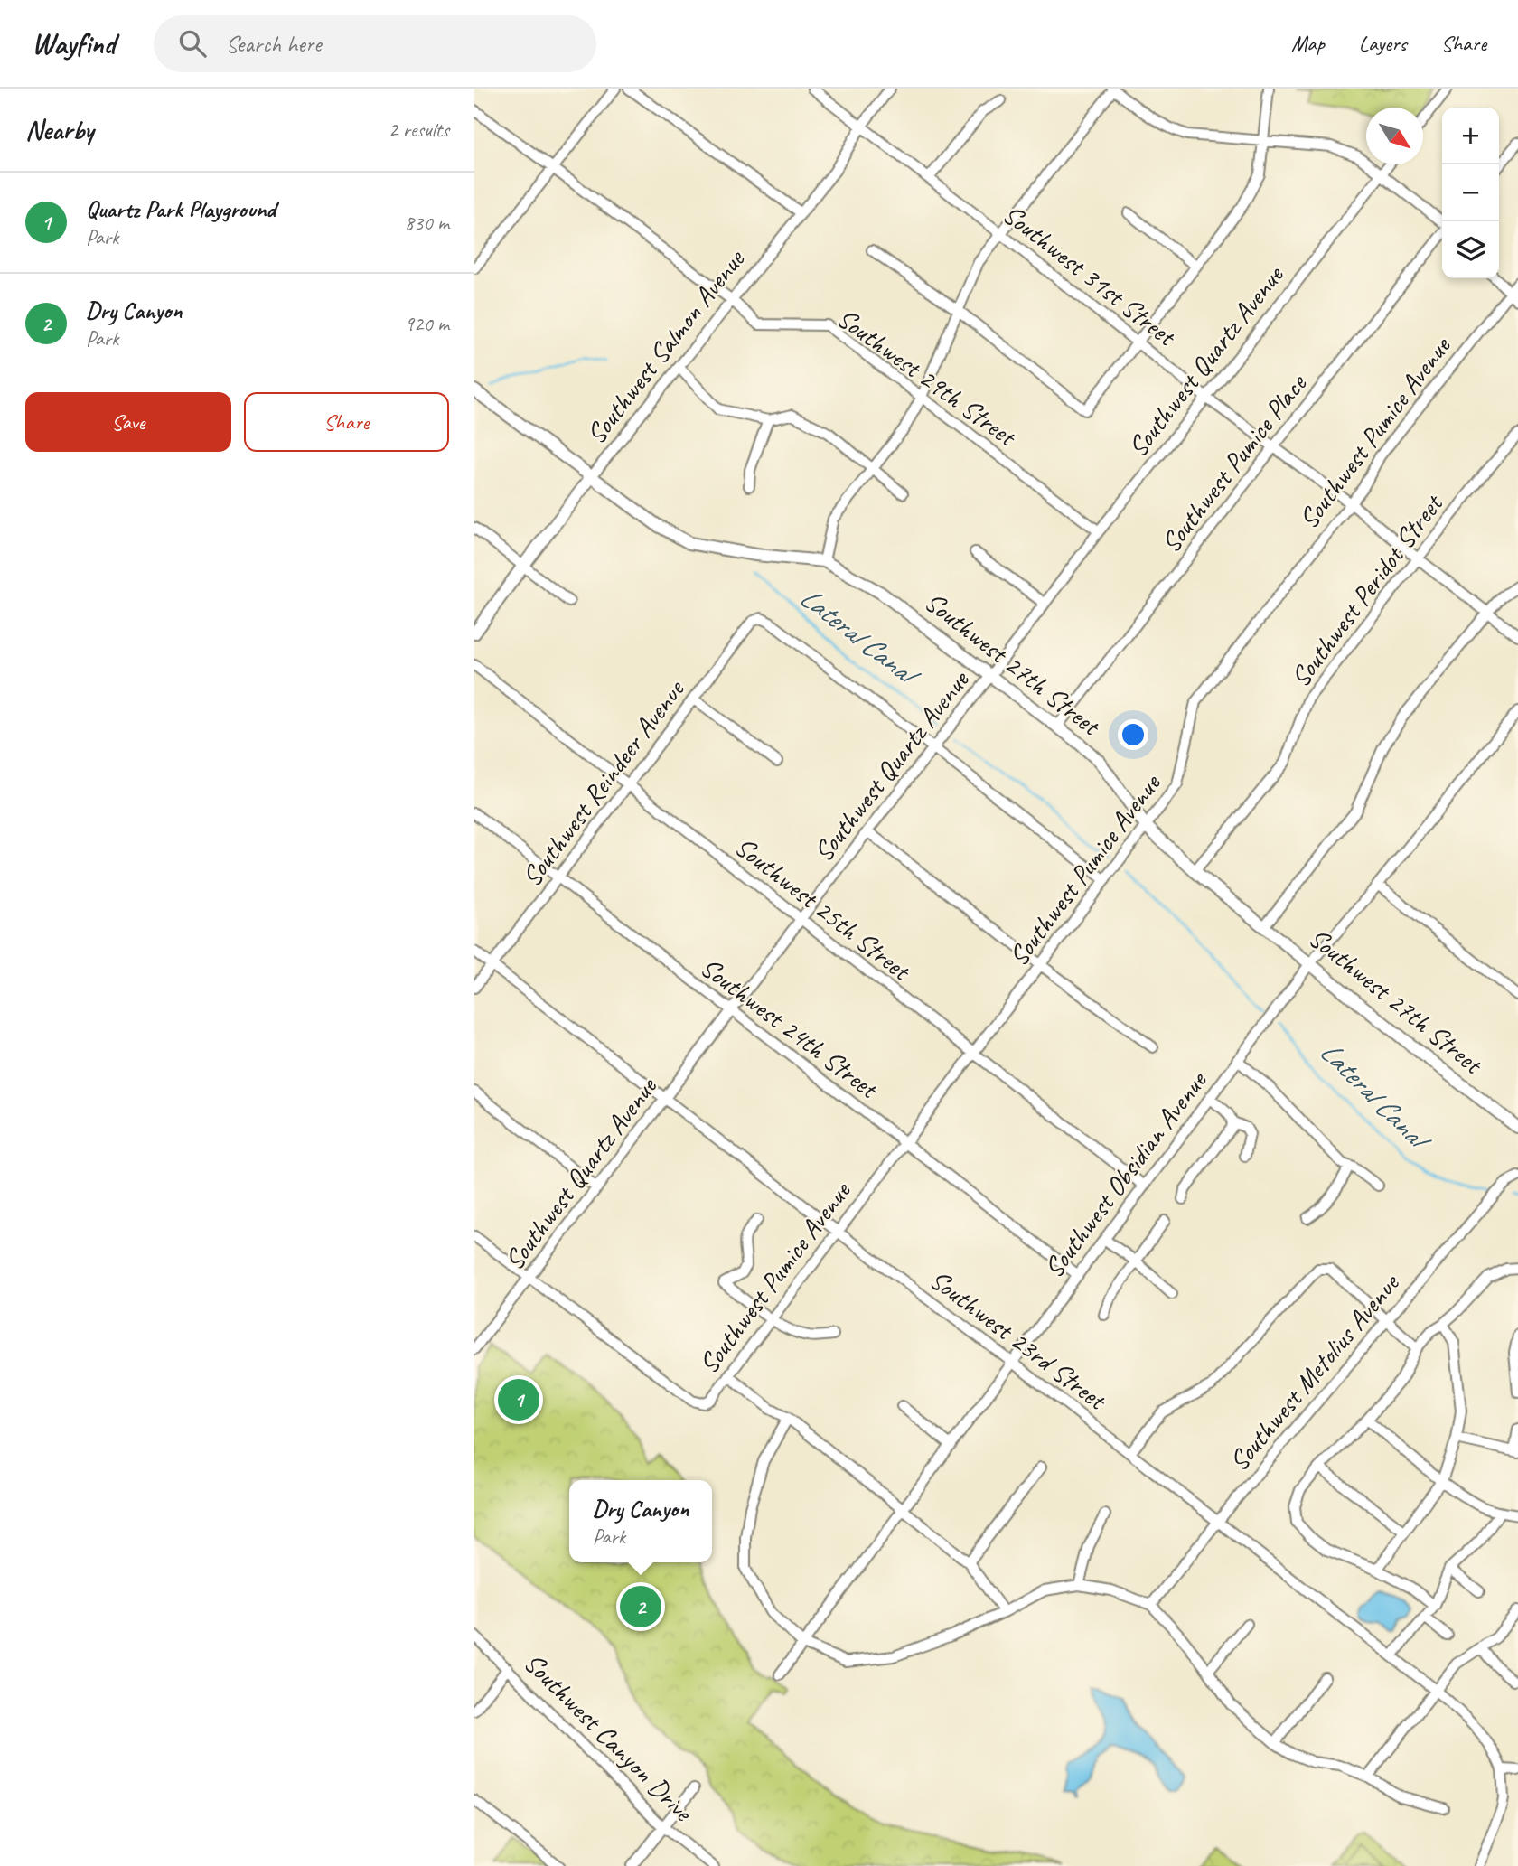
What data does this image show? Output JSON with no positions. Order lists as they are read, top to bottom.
{
  "streets": {
    "main road": ["Southwest Salmon Avenue", "Southwest 27th Street"],
    "street": [
      "Southwest 31st Street",
      "Southwest Quartz Avenue",
      "Southwest 29th Street",
      "Southwest Pumice Avenue",
      "Southwest Pumice Place",
      "Southwest Peridot Street",
      "Southwest Reindeer Avenue",
      "Southwest 25th Street",
      "Southwest 24th Street",
      "Southwest Obsidian Avenue",
      "Southwest 23rd Street",
      "Southwest Metolius Avenue",
      "Southwest Canyon Drive"
    ]
  },
  "crossings": [
    ["Southwest 31st Street", "Southwest Salmon Avenue"],
    ["Southwest 31st Street", "Southwest Quartz Avenue"],
    ["Southwest 31st Street", "Southwest Pumice Avenue"],
    ["Southwest 31st Street", "Southwest Pumice Place"],
    ["Southwest 31st Street", "Southwest Peridot Street"],
    ["Southwest Salmon Avenue", "Southwest 29th Street"],
    ["Southwest Salmon Avenue", "Southwest 27th Street"],
    ["Southwest Quartz Avenue", "Southwest 29th Street"],
    ["Southwest Quartz Avenue", "Southwest Pumice Avenue"],
    ["Southwest Quartz Avenue", "Southwest 27th Street"],
    ["Southwest Quartz Avenue", "Southwest Reindeer Avenue"],
    ["Southwest Quartz Avenue", "Southwest 25th Street"],
    ["Southwest Quartz Avenue", "Southwest 24th Street"],
    ["Southwest Quartz Avenue", "Southwest 23rd Street"],
    ["Southwest Pumice Avenue", "Southwest 27th Street"],
    ["Southwest Pumice Avenue", "Southwest 25th Street"],
    ["Southwest Pumice Avenue", "Southwest 24th Street"],
    ["Southwest Pumice Avenue", "Southwest 23rd Street"],
    ["Southwest Pumice Place", "Southwest 27th Street"],
    ["Southwest Peridot Street", "Southwest 27th Street"],
    ["Southwest 27th Street", "Southwest Obsidian Avenue"],
    ["Southwest Reindeer Avenue", "Southwest 25th Street"],
    ["Southwest Reindeer Avenue", "Southwest 24th Street"],
    ["Southwest Reindeer Avenue", "Southwest 23rd Street"],
    ["Southwest 25th Street", "Southwest Obsidian Avenue"],
    ["Southwest 24th Street", "Southwest Obsidian Avenue"],
    ["Southwest Obsidian Avenue", "Southwest 23rd Street"],
    ["Southwest 23rd Street", "Southwest Metolius Avenue"]
  ],
  "water": ["Lateral Canal"],
  "north": "bottom right",
  "page": {
    "header": "Wayfind",
    "search": "Search here",
    "nav": ["Map", "Layers", "Share"],
    "heading": ["Nearby", "2 results"],
    "map_buttons": ["+", "−"],
    "list": [
      {
        "mark": "1",
        "name": "Quartz Park Playground",
        "note": "Park",
        "value": "830 m"
      },
      {
        "mark": "2",
        "name": "Dry Canyon",
        "note": "Park",
        "value": "920 m"
      }
    ],
    "buttons": ["Save", "Share"],
    "pins": ["1", "2"],
    "popup": ["Dry Canyon", "Park"]
  }
}
